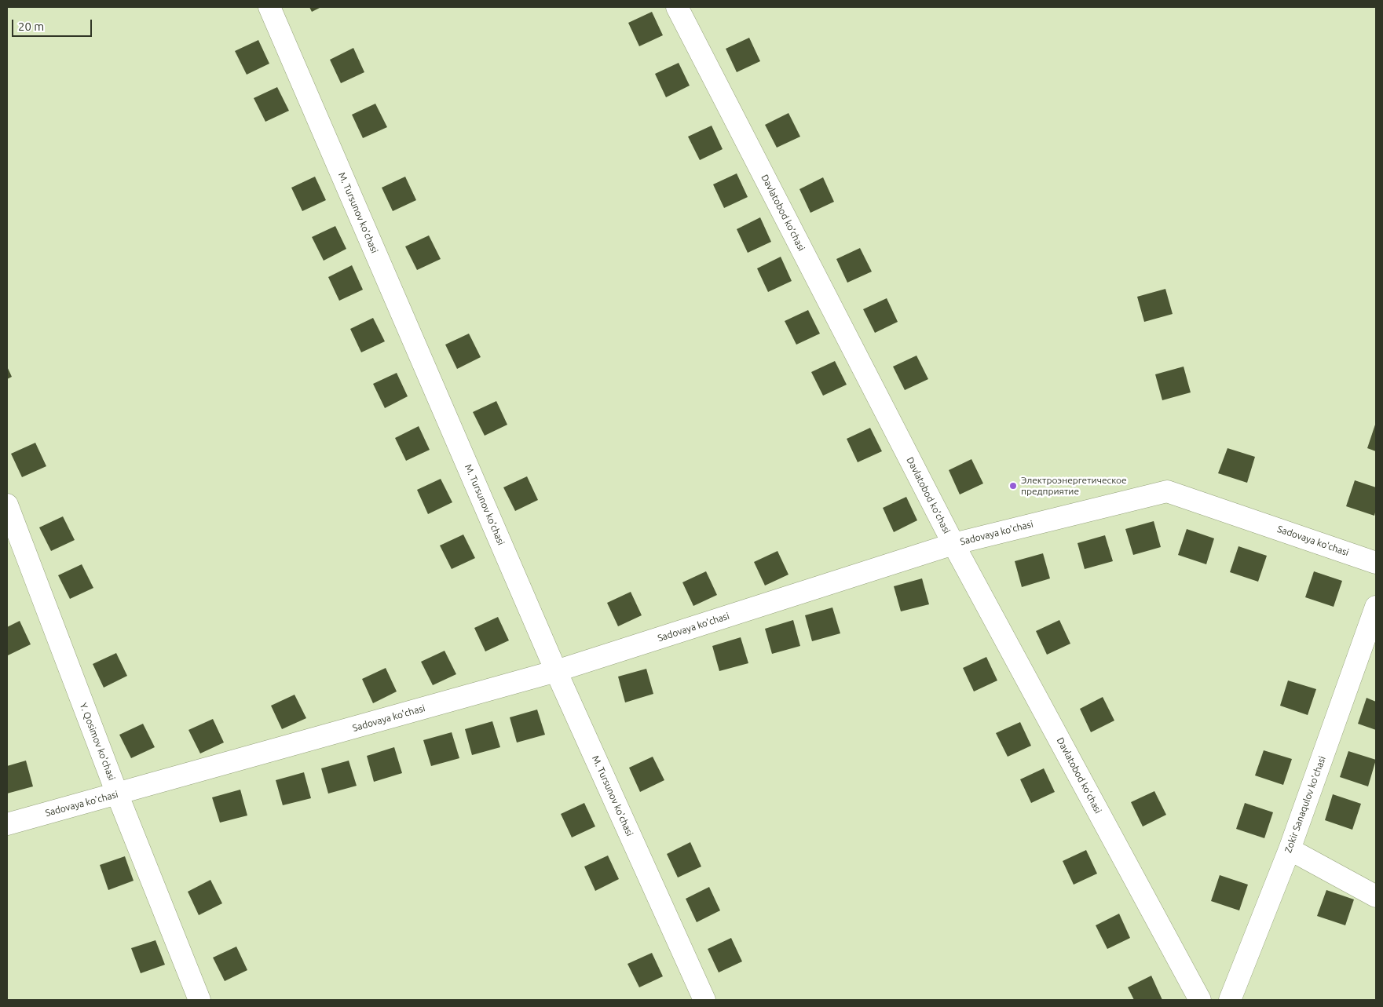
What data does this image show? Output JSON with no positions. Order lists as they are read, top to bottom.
{
  "streets": {
    "street": [
      "M. Tursunov ko'chasi",
      "Davlatobod ko’chasi",
      "Sadovaya ko'chasi",
      "Y. Qosimov ko'chasi",
      "Zokir Sanaqulov ko'chasi"
    ]
  },
  "crossings": [
    ["M. Tursunov ko'chasi", "Sadovaya ko'chasi"],
    ["Davlatobod ko’chasi", "Sadovaya ko'chasi"],
    ["Sadovaya ko'chasi", "Y. Qosimov ko'chasi"]
  ],
  "places": ["Электроэнергетическое предприятие"],
  "scale_bar": "20 m"
}
